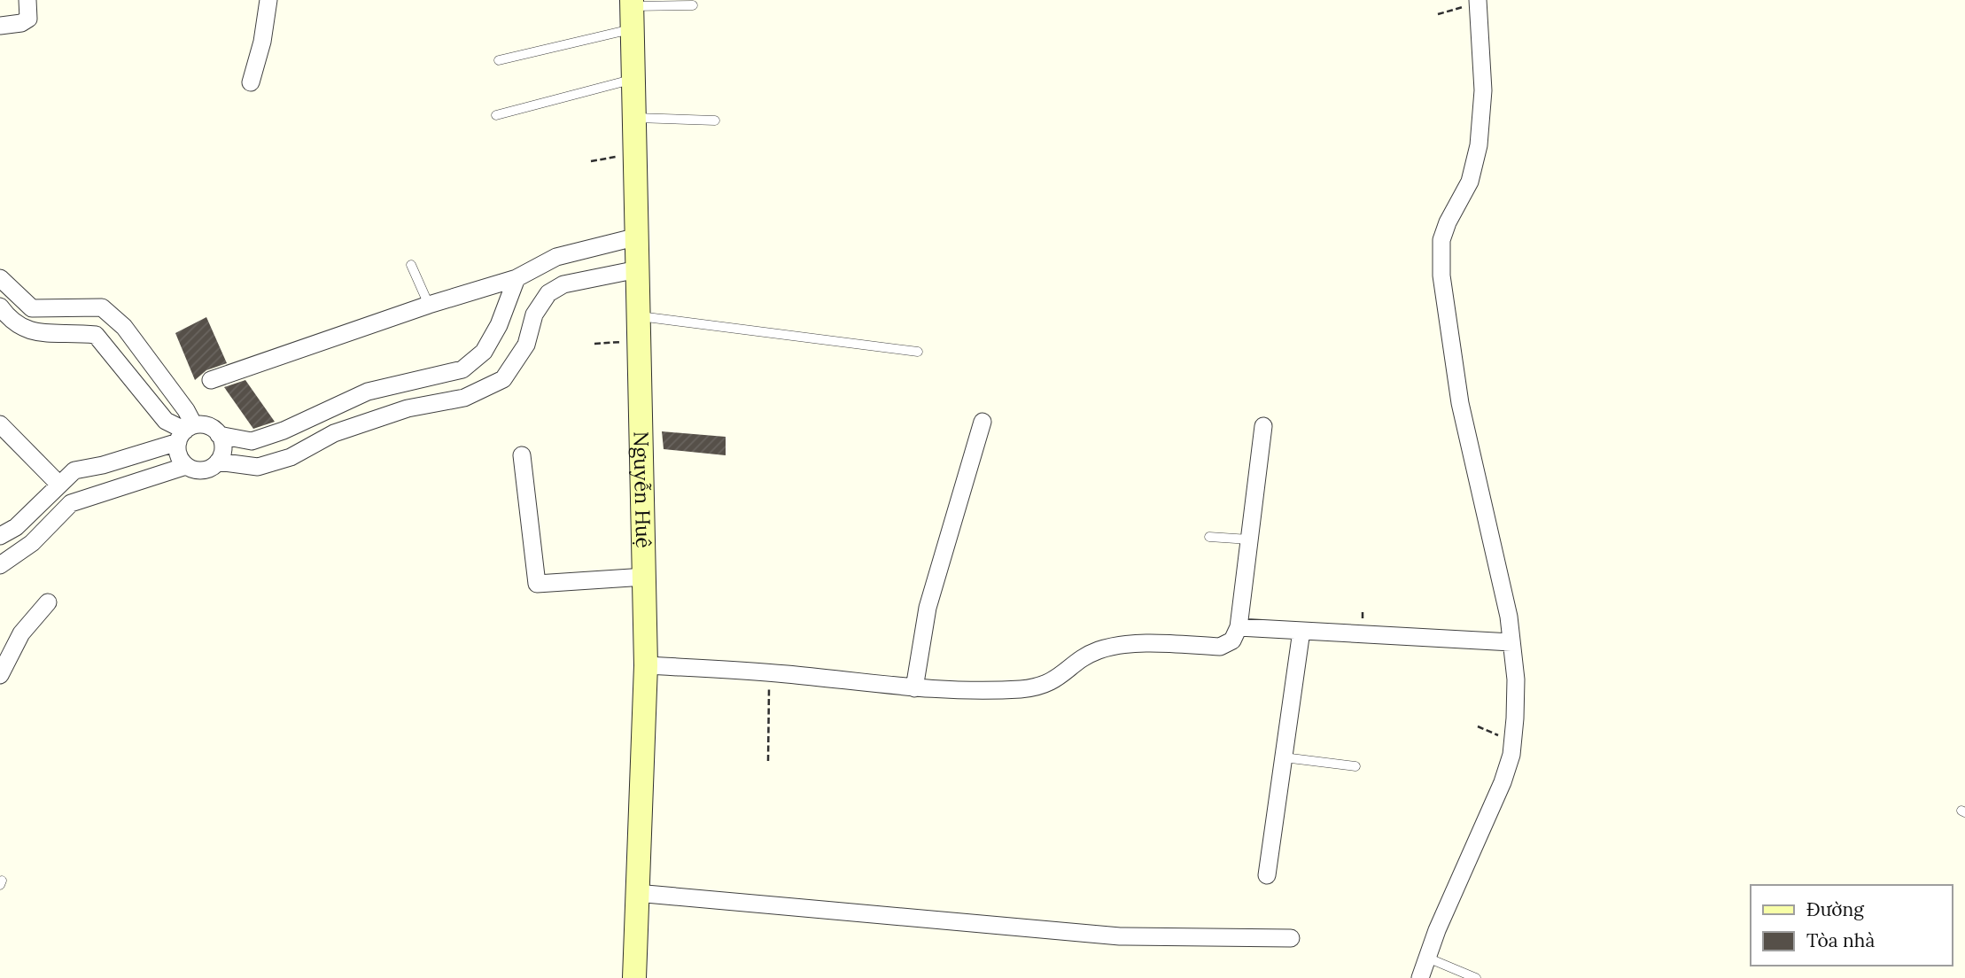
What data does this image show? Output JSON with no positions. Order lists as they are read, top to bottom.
{
  "streets": {
    "street": ["Nguyễn Huệ"]
  },
  "legend": ["Đường", "Tòa nhà"]
}
